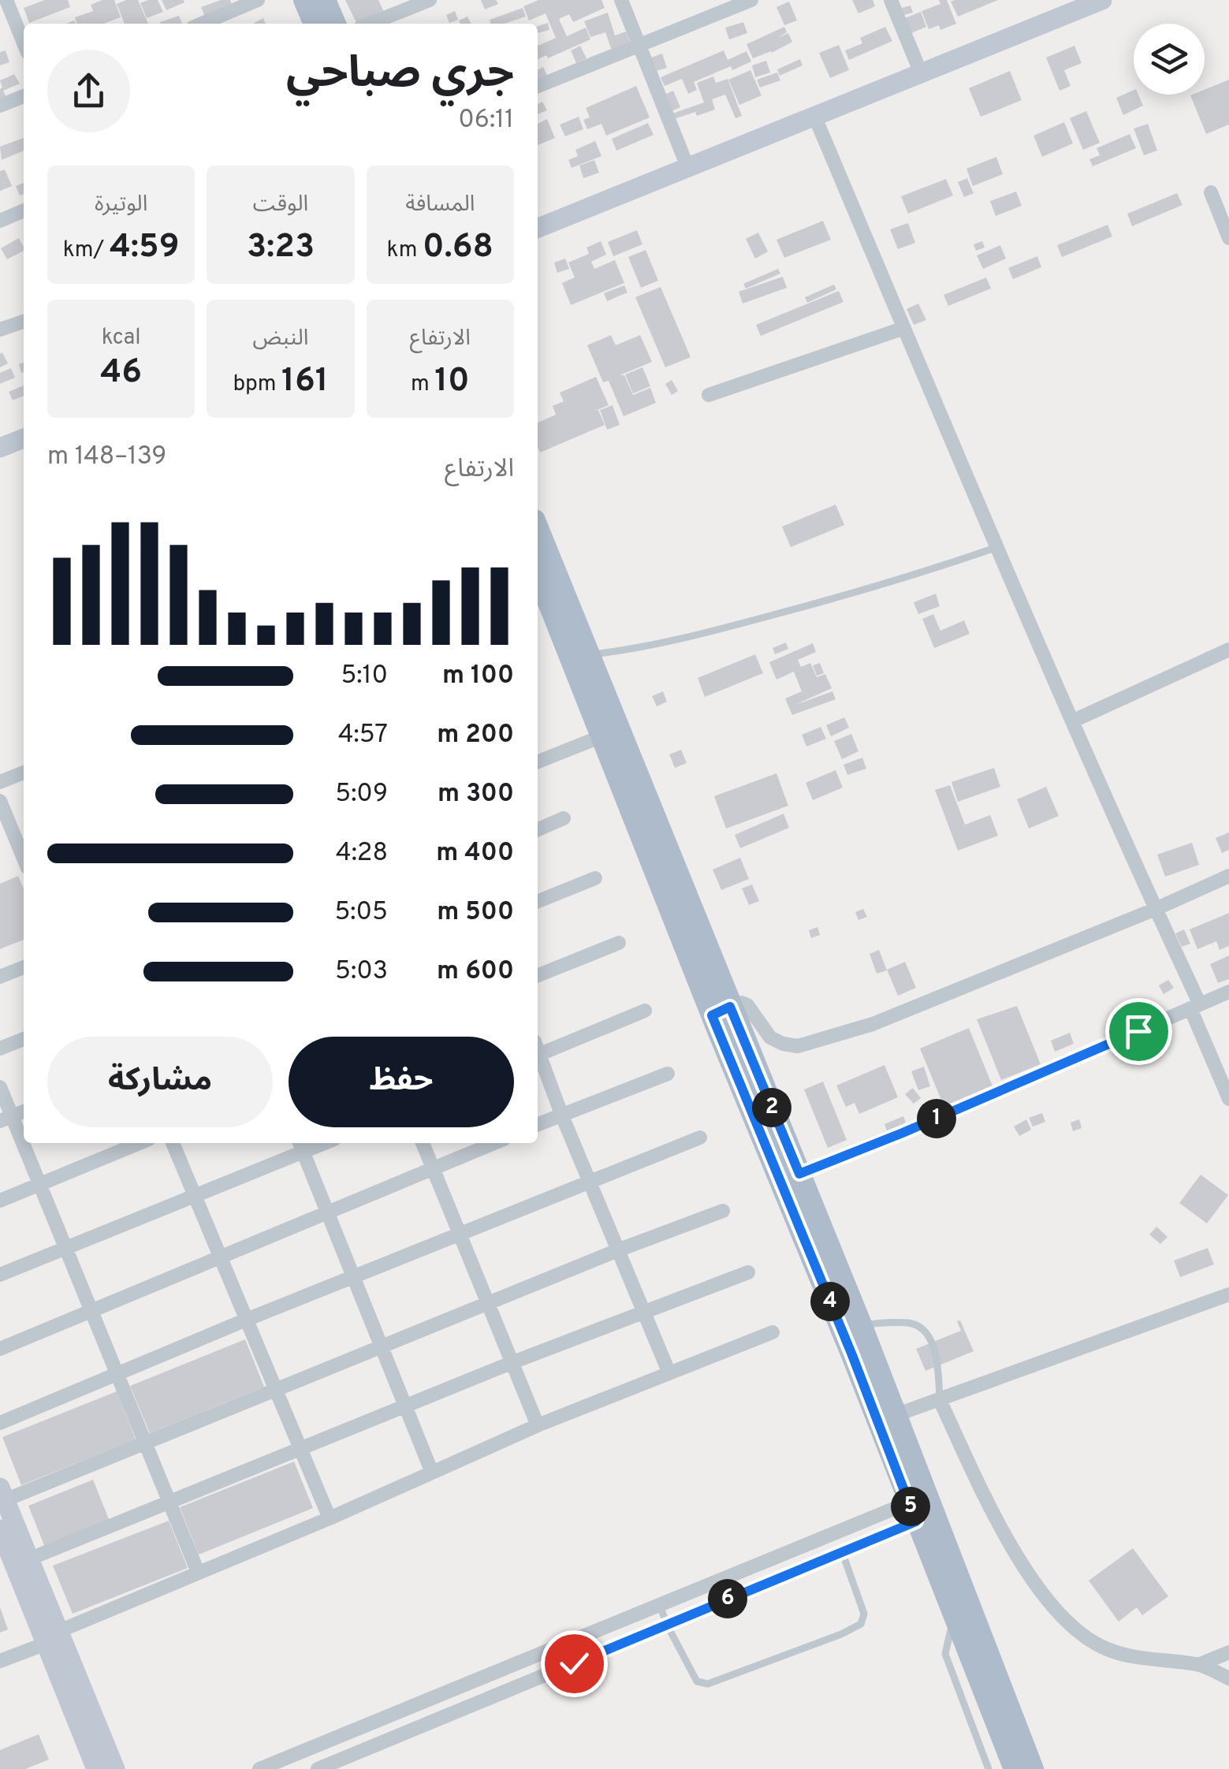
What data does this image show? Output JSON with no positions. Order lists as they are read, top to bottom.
{
  "page": {
    "heading": ["جري صباحي", "06:11"],
    "stats": [
      ["المسافة", "0.68 km"],
      ["الوقت", "3:23"],
      ["الوتيرة", "4:59 /km"],
      ["الارتفاع", "10 m"],
      ["النبض", "161 bpm"],
      ["kcal", "46"]
    ],
    "chart": ["الارتفاع", "139–148 m"],
    "list": [
      {
        "name": "100 m",
        "note": "5:10"
      },
      {
        "name": "200 m",
        "note": "4:57"
      },
      {
        "name": "300 m",
        "note": "5:09"
      },
      {
        "name": "400 m",
        "note": "4:28"
      },
      {
        "name": "500 m",
        "note": "5:05"
      },
      {
        "name": "600 m",
        "note": "5:03"
      }
    ],
    "buttons": ["حفظ", "مشاركة"],
    "pins": [
      "2",
      "1",
      "4",
      "5",
      "6"
    ]
  }
}
